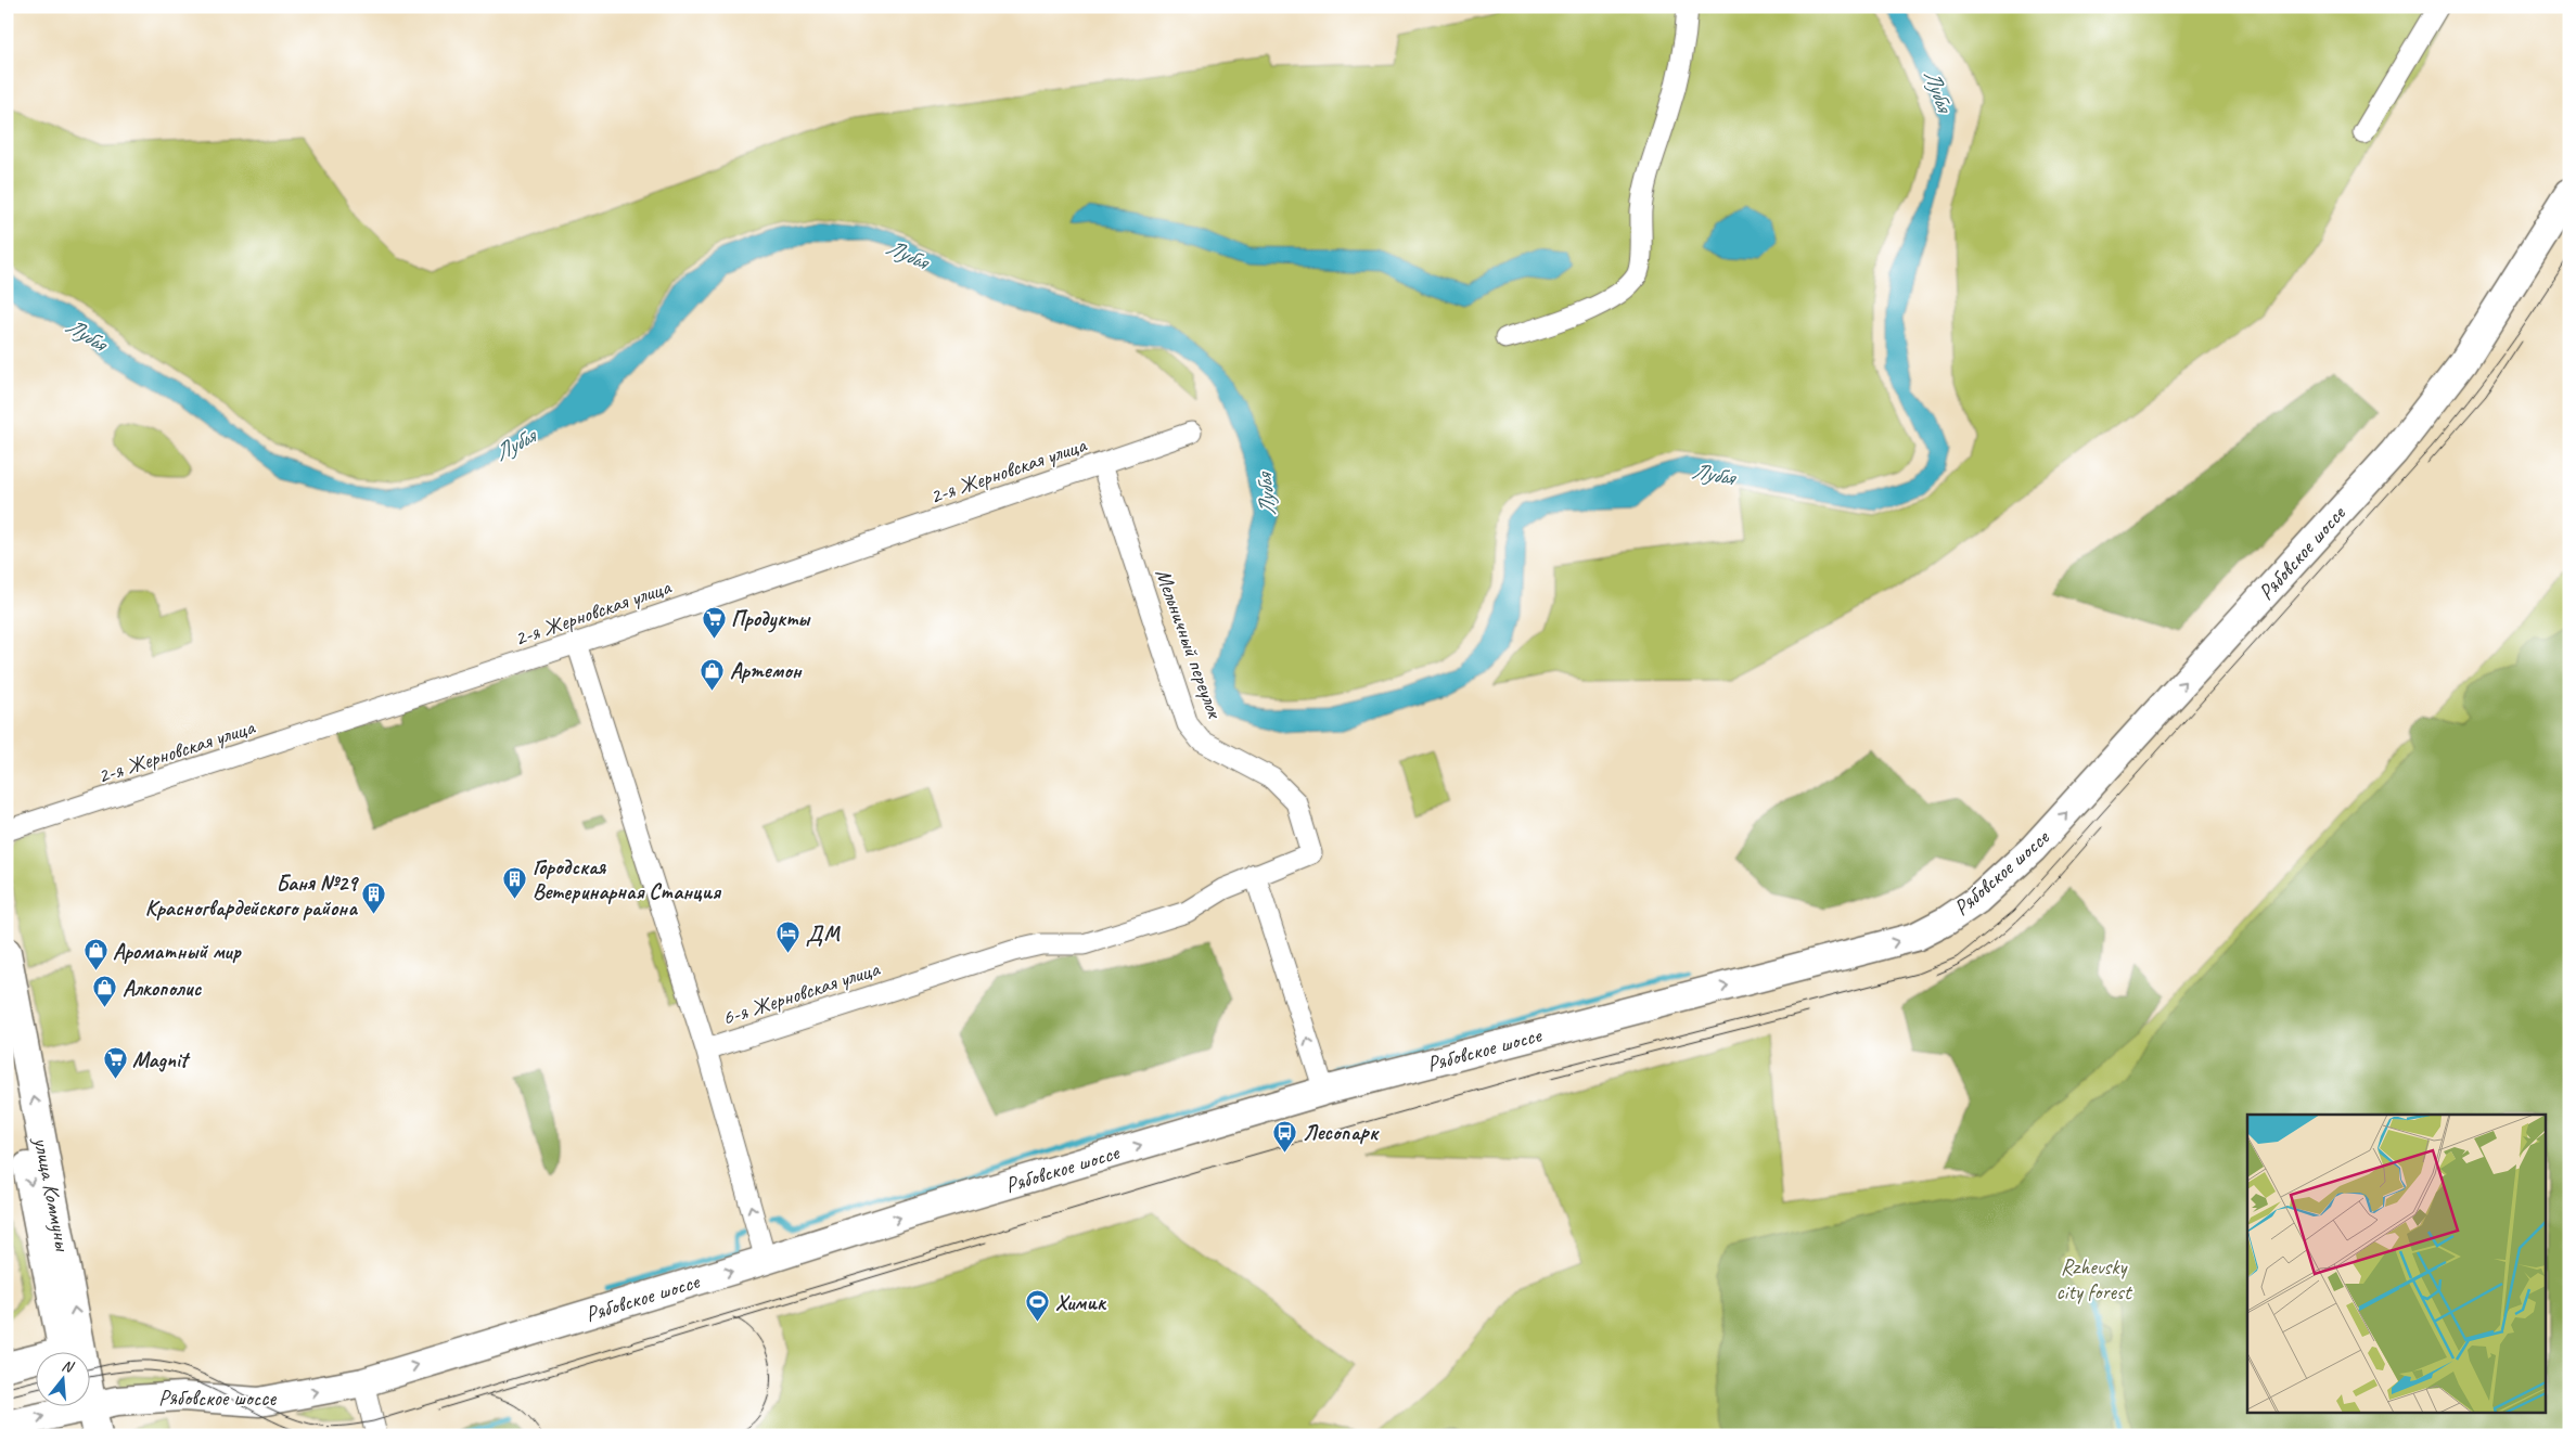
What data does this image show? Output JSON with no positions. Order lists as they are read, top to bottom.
{
  "streets": {
    "main road": ["Рябовское шоссе", "улица Коммуны"],
    "street": ["2-я Жерновская улица", "Мельничный переулок", "6-я Жерновская улица"]
  },
  "crossings": [
    ["2-я Жерновская улица", "Мельничный переулок"],
    ["2-я Жерновская улица", "6-я Жерновская улица"],
    ["Рябовское шоссе", "улица Коммуны"],
    ["Мельничный переулок", "6-я Жерновская улица"]
  ],
  "one_way": ["Рябовское шоссе"],
  "water": ["Лубья"],
  "parks": ["Rzhevsky city forest"],
  "places": {
    "supermarket": ["Продукты", "Magnit"],
    "shop": ["Артемон", "Ароматный мир", "Алкополис"],
    "building": ["Городская Ветеринарная Станция", "Баня №29 Красногвардейского района"],
    "hotel": ["ДМ"],
    "bus stop": ["Лесопарк"],
    "sports": ["Химик"]
  },
  "north": "top"
}
